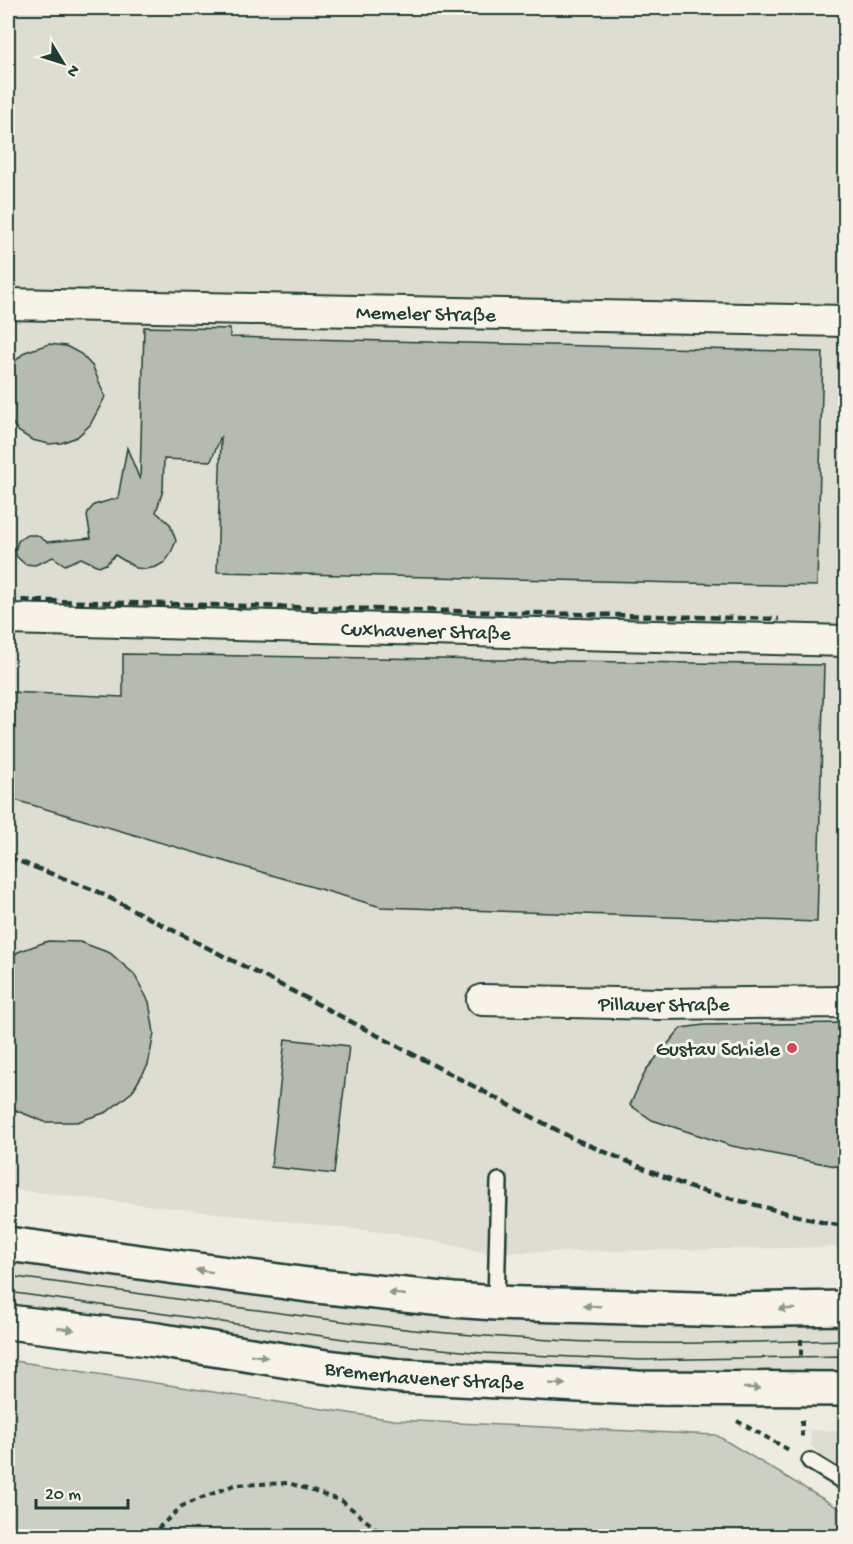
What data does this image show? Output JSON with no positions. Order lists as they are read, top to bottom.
{
  "streets": {
    "main road": ["Bremerhavener Straße"],
    "street": ["Memeler Straße", "Cuxhavener Straße", "Pillauer Straße"]
  },
  "places": ["Gustav Schiele"],
  "scale_bar": "20 m",
  "north": "bottom right"
}
